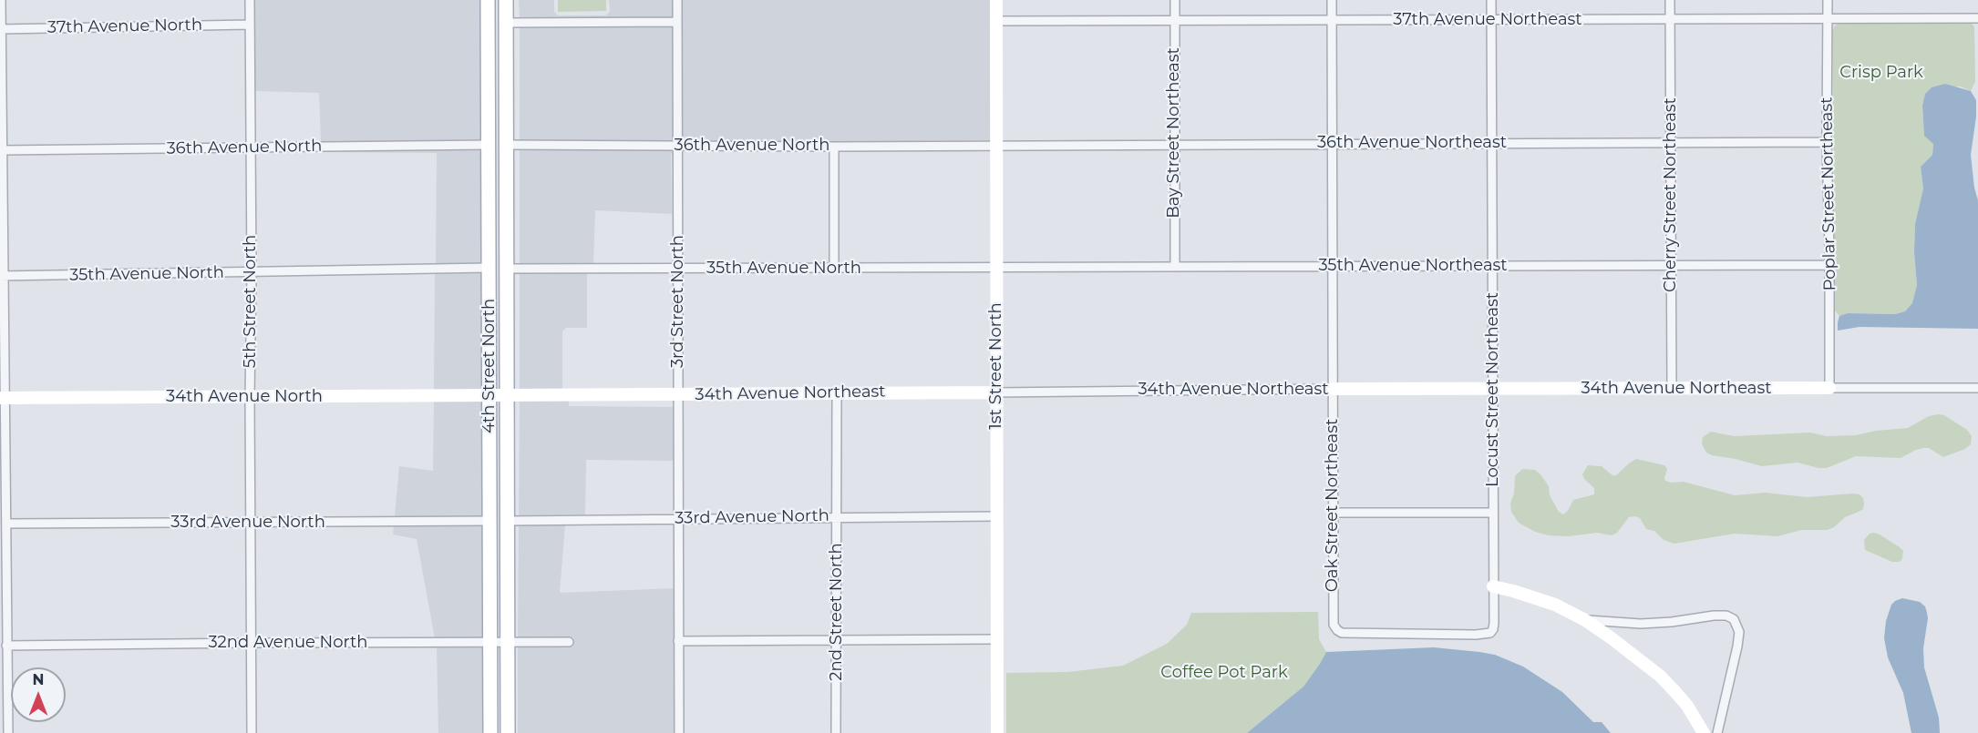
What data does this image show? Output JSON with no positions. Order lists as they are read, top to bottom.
{
  "streets": {
    "main road": ["4th Street North"],
    "street": [
      "37th Avenue Northeast",
      "37th Avenue North",
      "Bay Street Northeast",
      "36th Avenue Northeast",
      "36th Avenue North",
      "Poplar Street Northeast",
      "Cherry Street Northeast",
      "35th Avenue Northeast",
      "35th Avenue North",
      "5th Street North",
      "3rd Street North",
      "1st Street North",
      "34th Avenue Northeast",
      "Locust Street Northeast",
      "34th Avenue North",
      "Oak Street Northeast",
      "33rd Avenue North",
      "2nd Street North",
      "32nd Avenue North"
    ]
  },
  "crossings": [
    ["37th Avenue Northeast", "Bay Street Northeast"],
    ["37th Avenue Northeast", "Poplar Street Northeast"],
    ["37th Avenue Northeast", "Cherry Street Northeast"],
    ["37th Avenue Northeast", "1st Street North"],
    ["37th Avenue Northeast", "Locust Street Northeast"],
    ["37th Avenue Northeast", "Oak Street Northeast"],
    ["37th Avenue North", "5th Street North"],
    ["Bay Street Northeast", "36th Avenue Northeast"],
    ["Bay Street Northeast", "35th Avenue Northeast"],
    ["36th Avenue Northeast", "36th Avenue North"],
    ["36th Avenue Northeast", "Poplar Street Northeast"],
    ["36th Avenue Northeast", "Cherry Street Northeast"],
    ["36th Avenue Northeast", "1st Street North"],
    ["36th Avenue Northeast", "Locust Street Northeast"],
    ["36th Avenue Northeast", "Oak Street Northeast"],
    ["36th Avenue North", "5th Street North"],
    ["36th Avenue North", "3rd Street North"],
    ["36th Avenue North", "4th Street North"],
    ["36th Avenue North", "1st Street North"],
    ["Poplar Street Northeast", "35th Avenue Northeast"],
    ["Poplar Street Northeast", "34th Avenue Northeast"],
    ["Cherry Street Northeast", "35th Avenue Northeast"],
    ["Cherry Street Northeast", "34th Avenue Northeast"],
    ["35th Avenue Northeast", "35th Avenue North"],
    ["35th Avenue Northeast", "1st Street North"],
    ["35th Avenue Northeast", "Locust Street Northeast"],
    ["35th Avenue Northeast", "Oak Street Northeast"],
    ["35th Avenue North", "5th Street North"],
    ["35th Avenue North", "3rd Street North"],
    ["35th Avenue North", "4th Street North"],
    ["35th Avenue North", "1st Street North"],
    ["5th Street North", "34th Avenue North"],
    ["5th Street North", "33rd Avenue North"],
    ["5th Street North", "32nd Avenue North"],
    ["3rd Street North", "34th Avenue Northeast"],
    ["3rd Street North", "33rd Avenue North"],
    ["4th Street North", "34th Avenue Northeast"],
    ["4th Street North", "34th Avenue North"],
    ["4th Street North", "33rd Avenue North"],
    ["4th Street North", "32nd Avenue North"],
    ["1st Street North", "34th Avenue Northeast"],
    ["1st Street North", "33rd Avenue North"],
    ["34th Avenue Northeast", "Locust Street Northeast"],
    ["34th Avenue Northeast", "34th Avenue North"],
    ["34th Avenue Northeast", "Oak Street Northeast"],
    ["34th Avenue Northeast", "2nd Street North"],
    ["Locust Street Northeast", "Oak Street Northeast"],
    ["33rd Avenue North", "2nd Street North"]
  ],
  "parks": ["Crisp Park", "Coffee Pot Park"],
  "north": "top"
}
